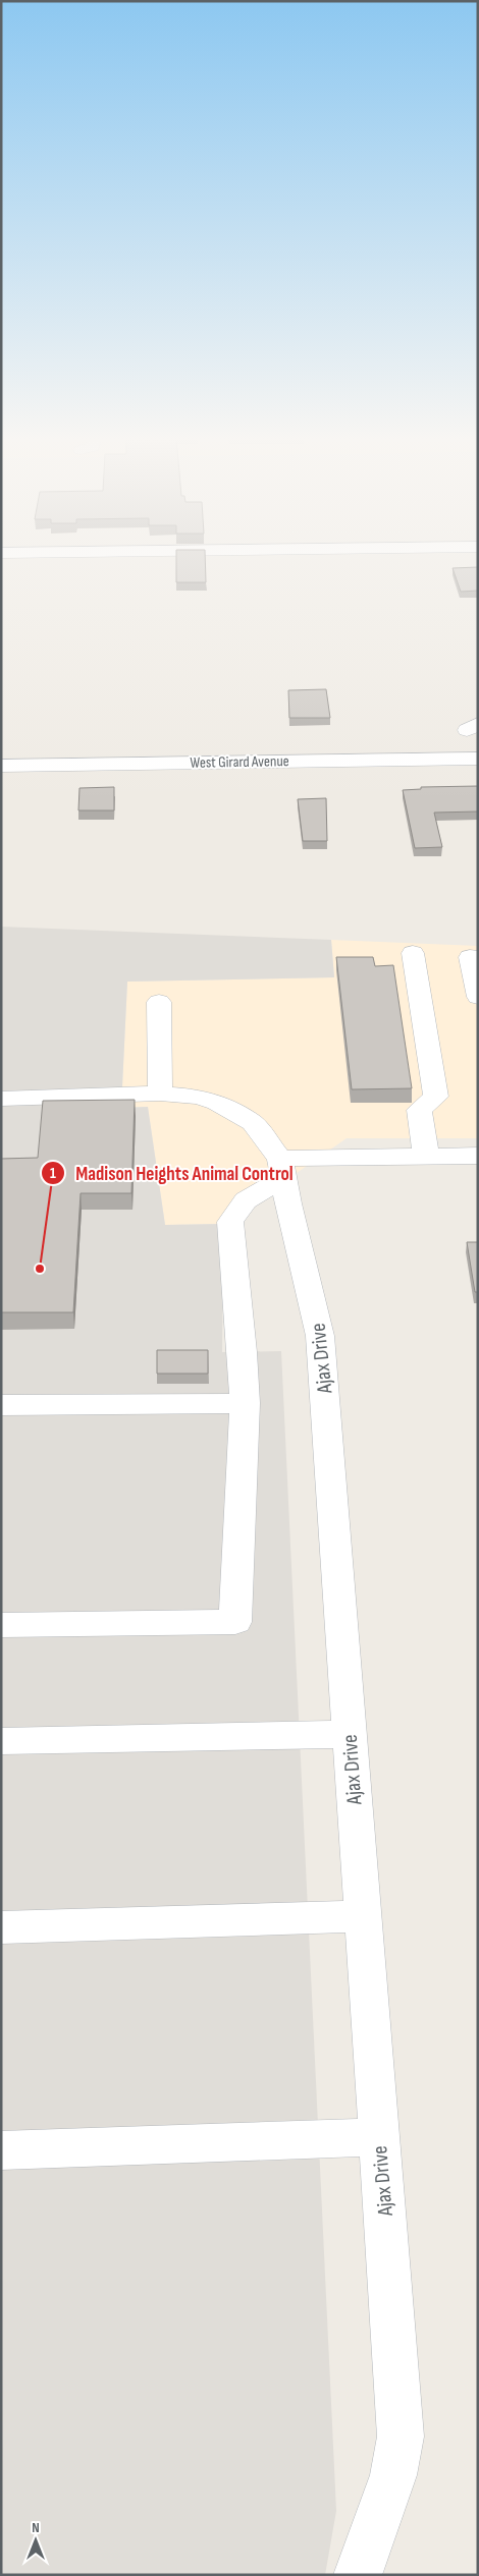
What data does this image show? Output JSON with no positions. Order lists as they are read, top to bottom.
{
  "streets": {
    "street": ["West Girard Avenue", "Ajax Drive"]
  },
  "places": ["Madison Heights Animal Control"],
  "north": "top"
}
